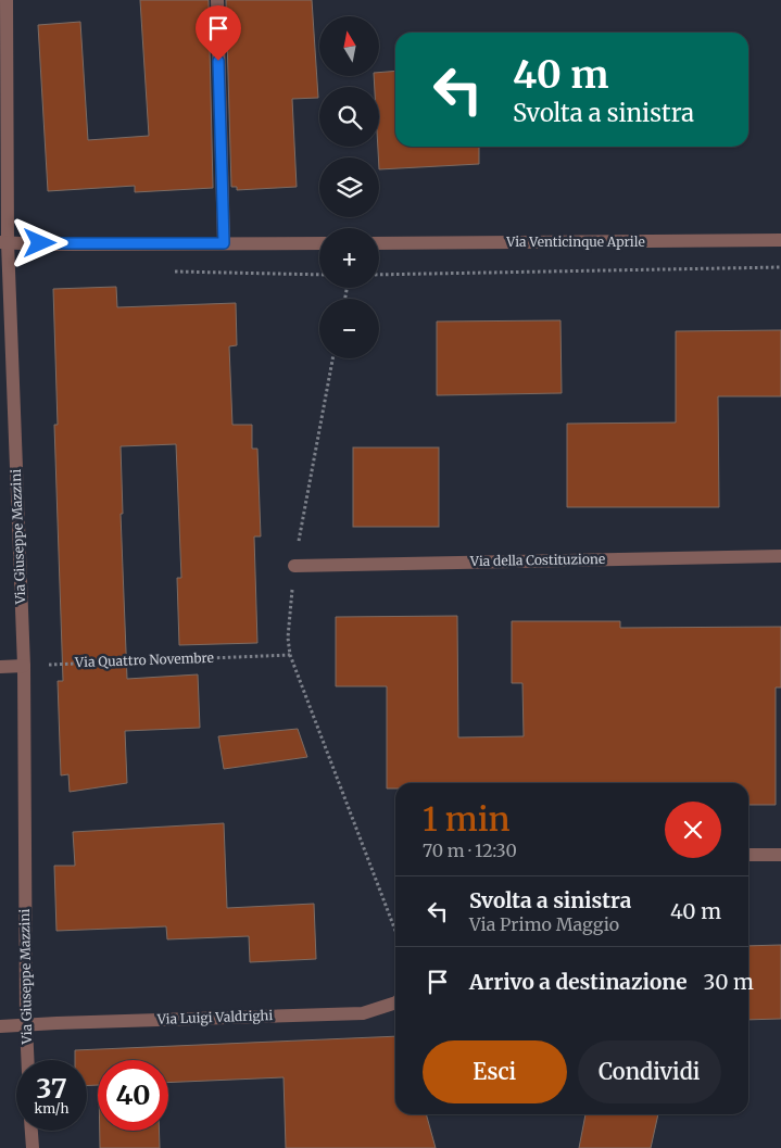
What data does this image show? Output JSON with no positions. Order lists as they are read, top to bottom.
{
  "streets": {
    "street": [
      "Via Venticinque Aprile",
      "Via Giuseppe Mazzini",
      "Via della Costituzione",
      "Via Luigi Valdrighi"
    ],
    "path": ["Via Quattro Novembre"]
  },
  "crossings": [
    ["Via Giuseppe Mazzini", "Via Quattro Novembre"],
    ["Via Giuseppe Mazzini", "Via Luigi Valdrighi"]
  ],
  "north": "top",
  "page": {
    "map_buttons": ["+", "−"],
    "turn": ["40 m", "Svolta a sinistra"],
    "heading": ["1 min", "70 m · 12:30"],
    "list": [
      {
        "name": "Svolta a sinistra",
        "note": "Via Primo Maggio",
        "value": "40 m"
      },
      {
        "name": "Arrivo a destinazione",
        "value": "30 m"
      }
    ],
    "buttons": ["Esci", "Condividi"],
    "speed": "37 km/h",
    "limit": "40"
  }
}
